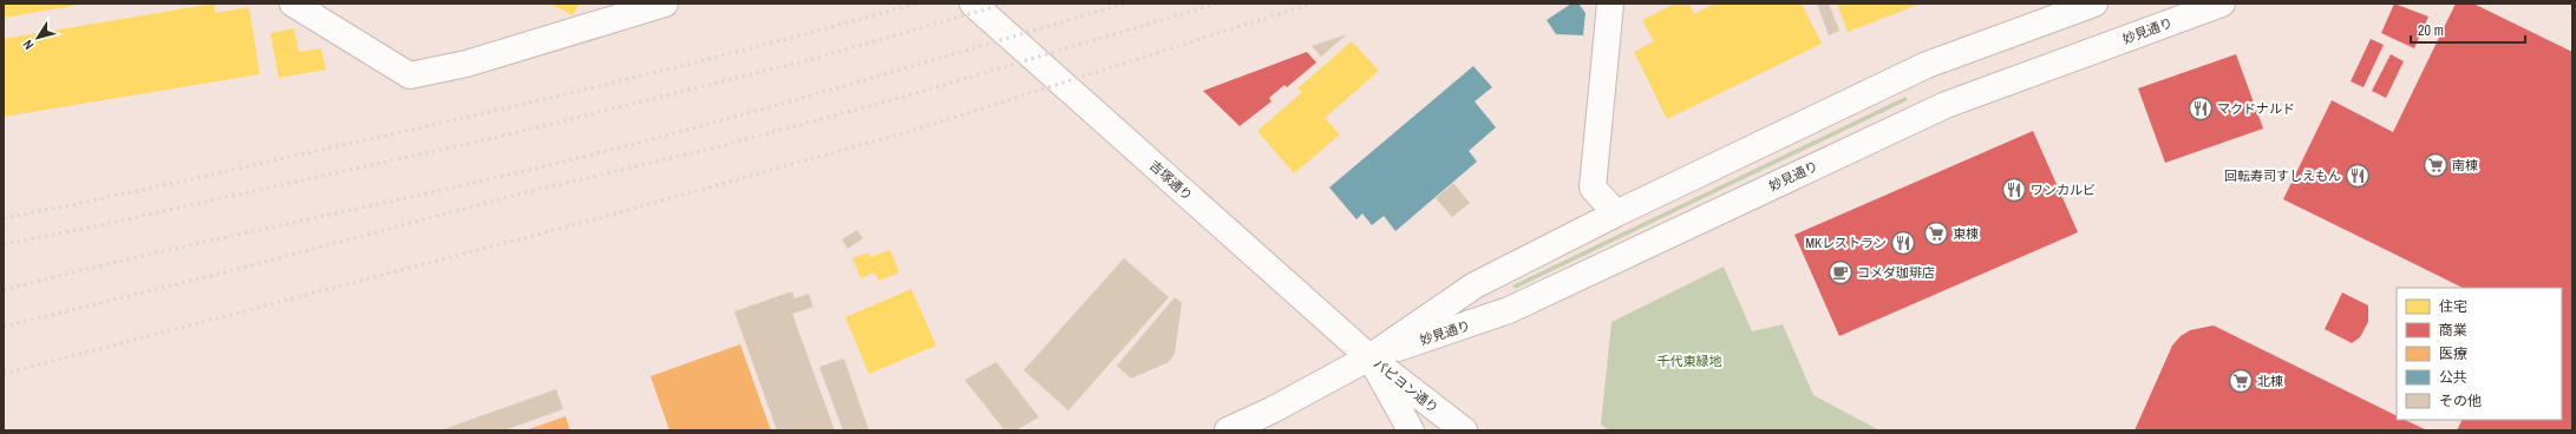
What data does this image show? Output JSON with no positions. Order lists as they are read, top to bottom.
{
  "streets": {
    "main road": ["妙見通り", "吉塚通り", "パピヨン通り"]
  },
  "crossings": [
    ["妙見通り", "吉塚通り"],
    ["妙見通り", "パピヨン通り"],
    ["吉塚通り", "パピヨン通り"]
  ],
  "parks": ["千代東緑地"],
  "places": {
    "restaurant": [
      "マクドナルド",
      "回転寿司すしえもん",
      "ワンカルビ",
      "MKレストラン"
    ],
    "supermarket": ["南棟", "東棟", "北棟"],
    "cafe": ["コメダ珈琲店"]
  },
  "legend": [
    "住宅",
    "商業",
    "医療",
    "公共",
    "その他"
  ],
  "scale_bar": "20 m",
  "north": "bottom left"
}
